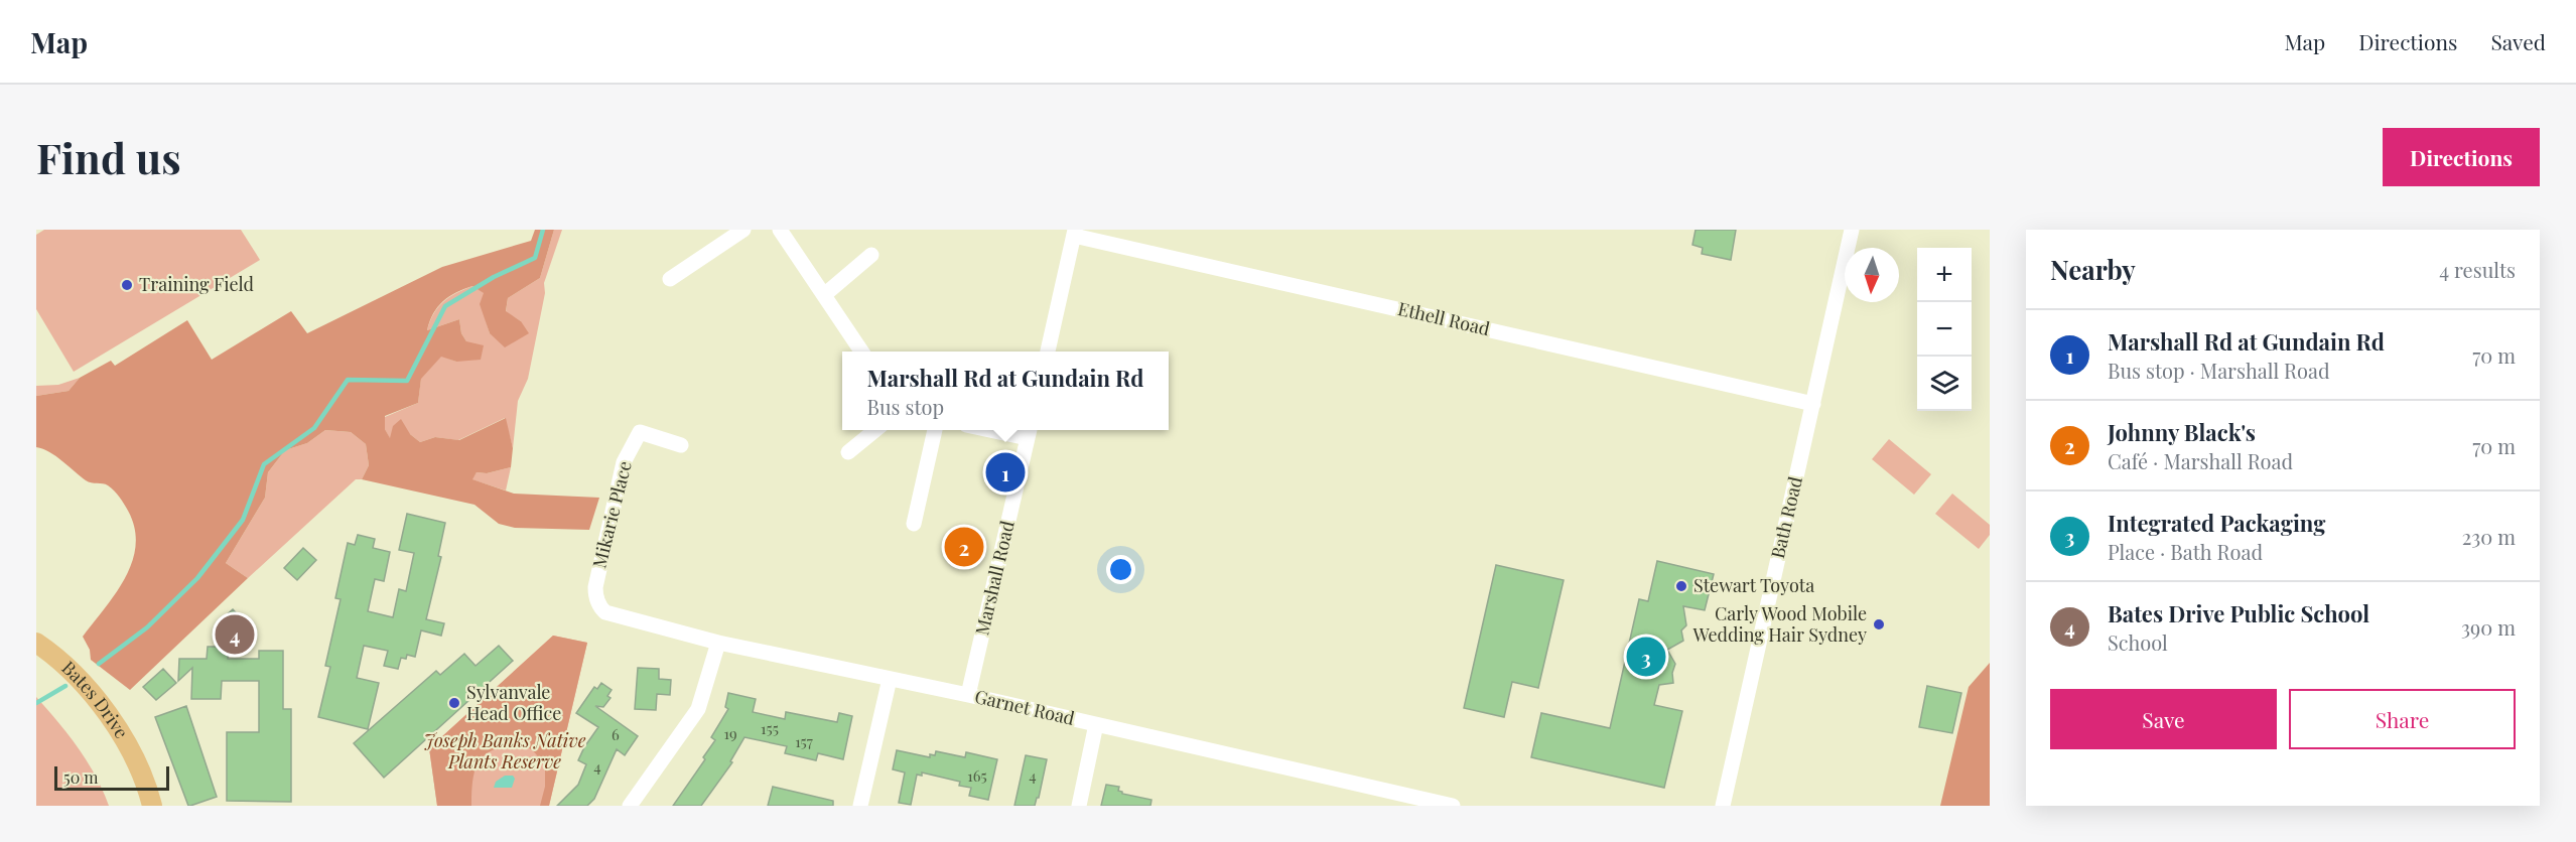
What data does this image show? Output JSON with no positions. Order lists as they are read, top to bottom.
{
  "streets": {
    "main road": ["Bates Drive"],
    "street": [
      "Ethell Road",
      "Mikarie Place",
      "Bath Road",
      "Marshall Road",
      "Garnet Road"
    ]
  },
  "crossings": [
    ["Ethell Road", "Bath Road"],
    ["Mikarie Place", "Garnet Road"],
    ["Marshall Road", "Garnet Road"]
  ],
  "parks": ["Joseph Banks Native Plants Reserve"],
  "places": [
    "Training Field",
    "Stewart Toyota",
    "Carly Wood Mobile Wedding Hair Sydney",
    "Sylvanvale Head Office"
  ],
  "house_numbers": [
    "155",
    "19",
    "6",
    "157",
    "4",
    "165",
    "4"
  ],
  "scale_bar": "50 m",
  "north": "bottom",
  "page": {
    "header": "Map",
    "nav": ["Map", "Directions", "Saved"],
    "buttons": [
      "Directions",
      ["Save", "Share"]
    ],
    "title": "Find us",
    "heading": ["Nearby", "4 results"],
    "map_buttons": ["+", "−"],
    "list": [
      {
        "mark": "1",
        "name": "Marshall Rd at Gundain Rd",
        "note": "Bus stop · Marshall Road",
        "value": "70 m"
      },
      {
        "mark": "2",
        "name": "Johnny Black's",
        "note": "Café · Marshall Road",
        "value": "70 m"
      },
      {
        "mark": "3",
        "name": "Integrated Packaging",
        "note": "Place · Bath Road",
        "value": "230 m"
      },
      {
        "mark": "4",
        "name": "Bates Drive Public School",
        "note": "School",
        "value": "390 m"
      }
    ],
    "popup": ["Marshall Rd at Gundain Rd", "Bus stop"],
    "pins": [
      "1",
      "2",
      "4",
      "3"
    ],
    "scale": "50 m"
  }
}
